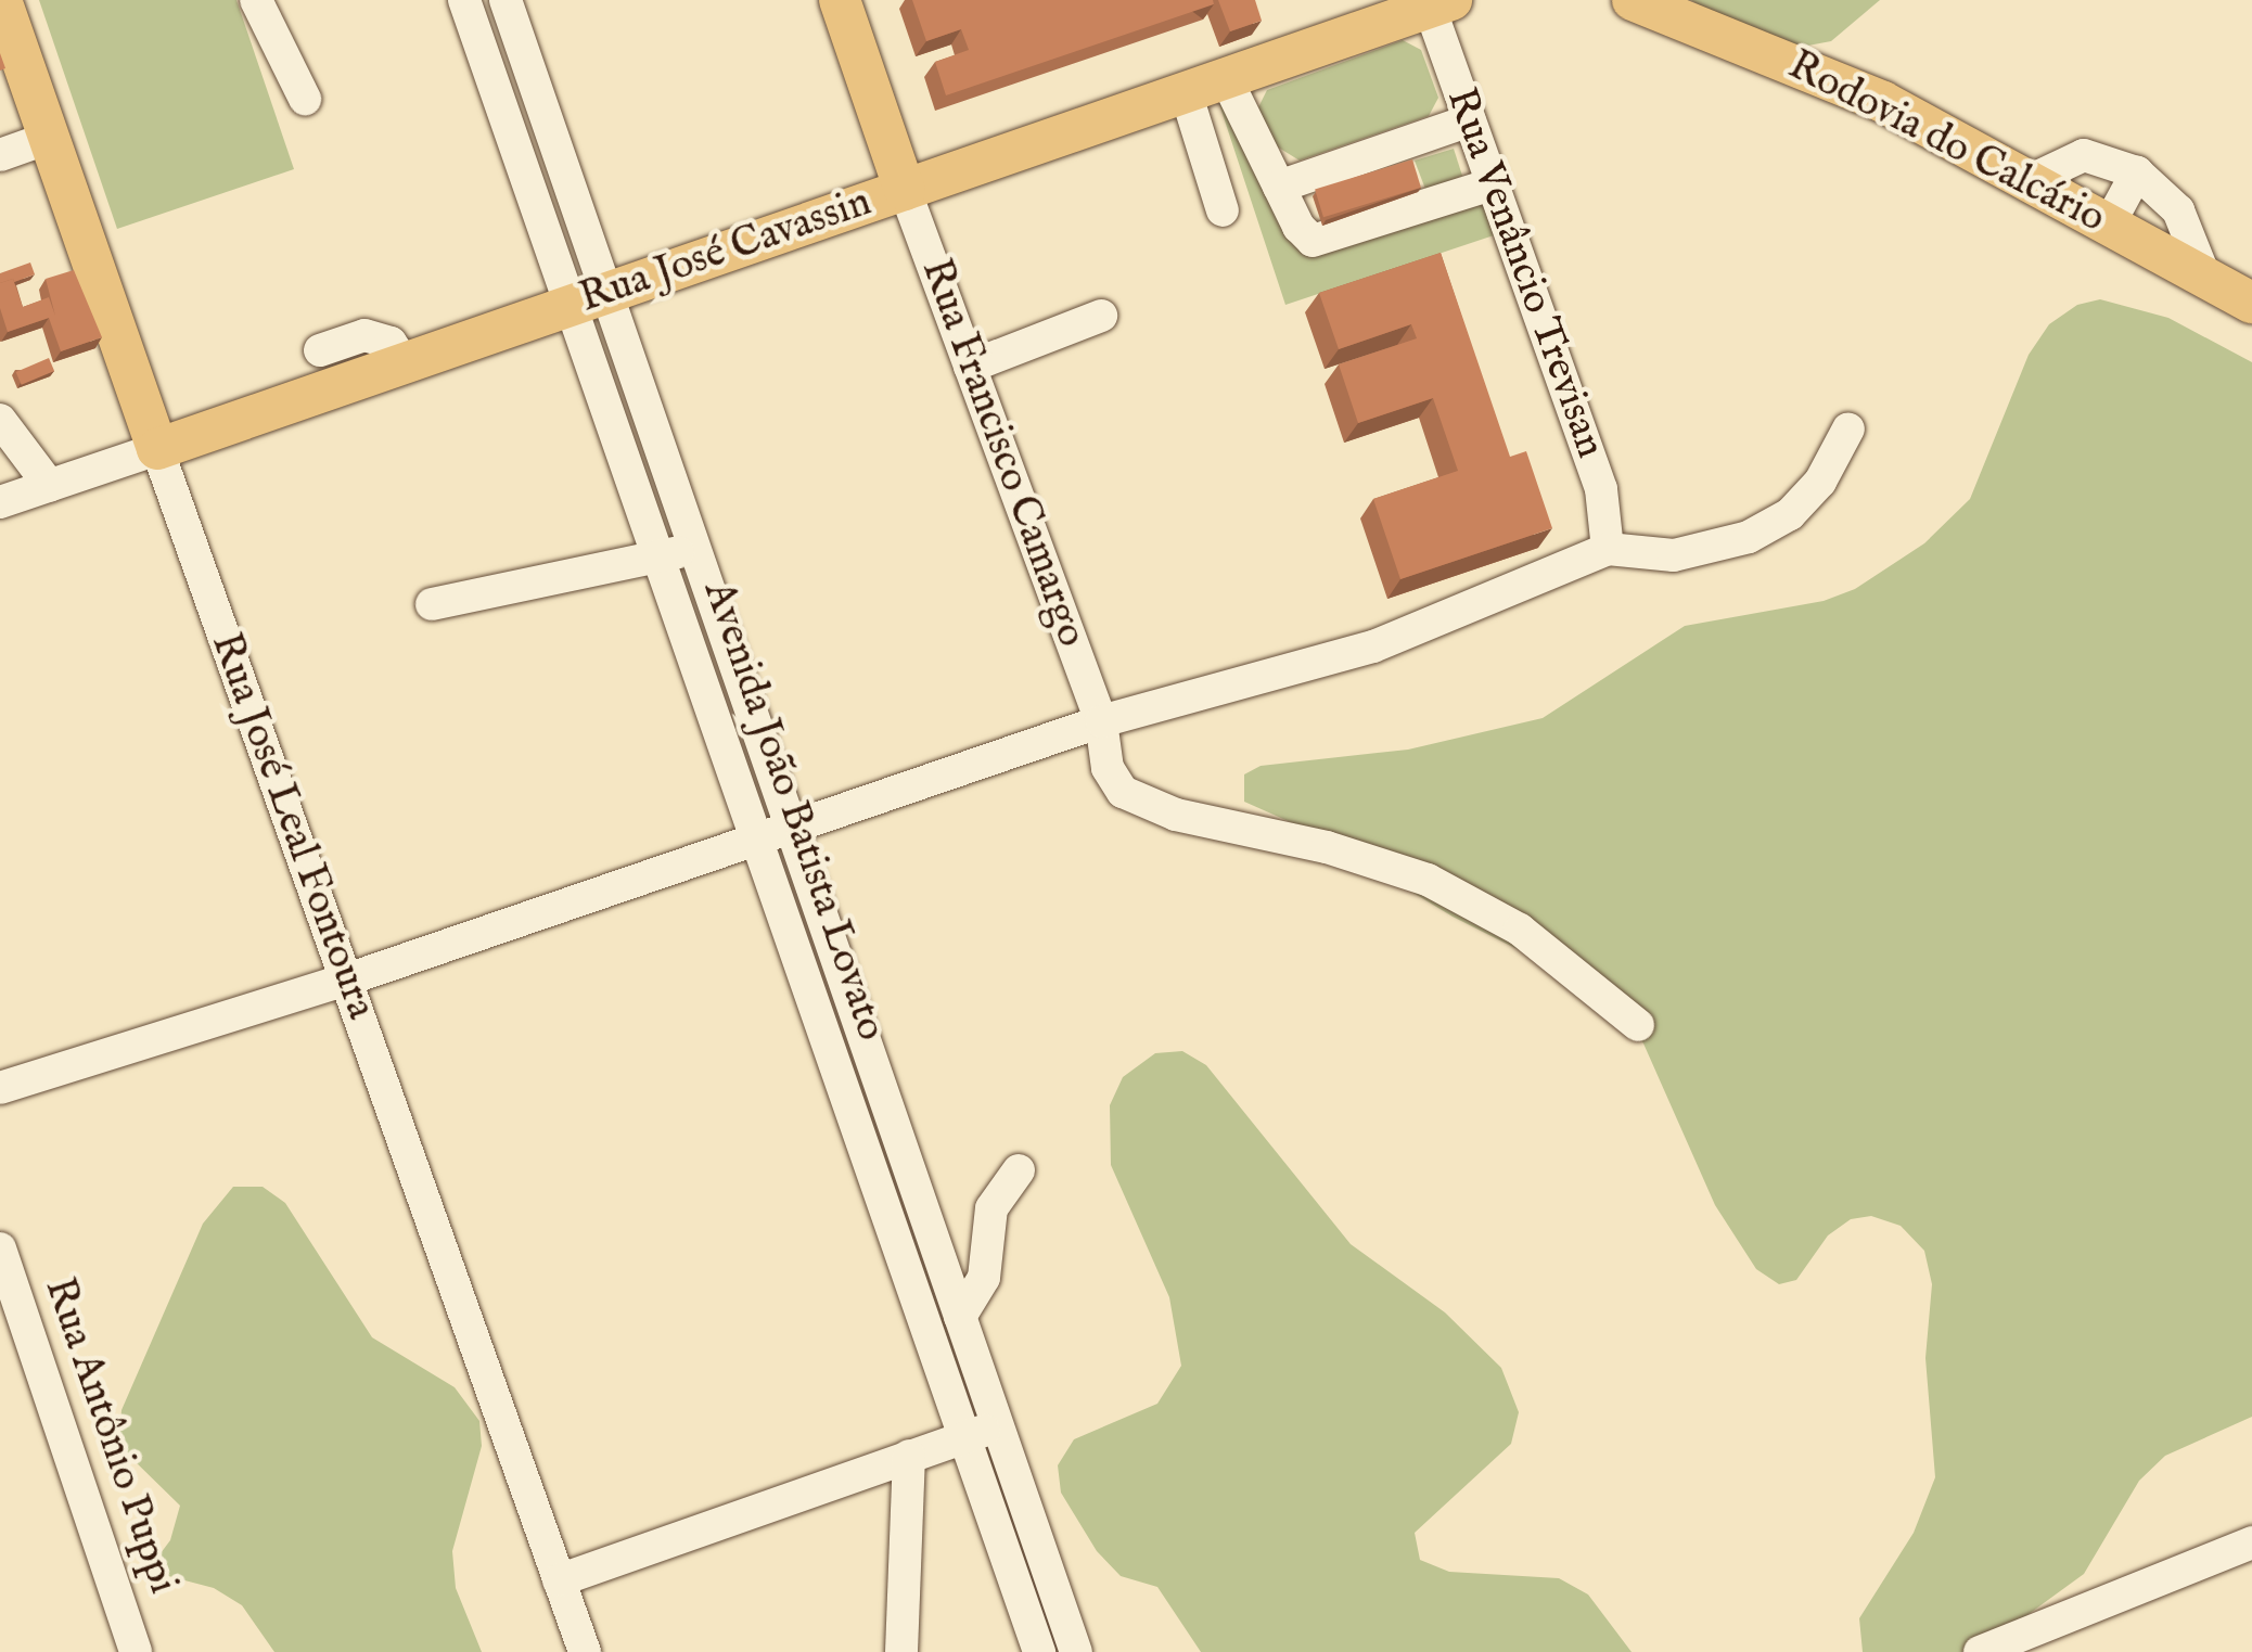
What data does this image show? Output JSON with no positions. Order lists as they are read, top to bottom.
{
  "streets": {
    "main road": [
      "Rodovia do Calcário",
      "Rua José Cavassin",
      "Rua Francisco Camargo",
      "Rua José Leal Fontoura"
    ],
    "street": ["Rua Venâncio Trevisan", "Avenida João Batista Lovato", "Rua Antônio Puppi"]
  },
  "crossings": [
    ["Rua José Cavassin", "Rua Venâncio Trevisan"],
    ["Rua José Cavassin", "Rua Francisco Camargo"],
    ["Rua José Cavassin", "Avenida João Batista Lovato"],
    ["Rua José Cavassin", "Rua José Leal Fontoura"]
  ]
}
